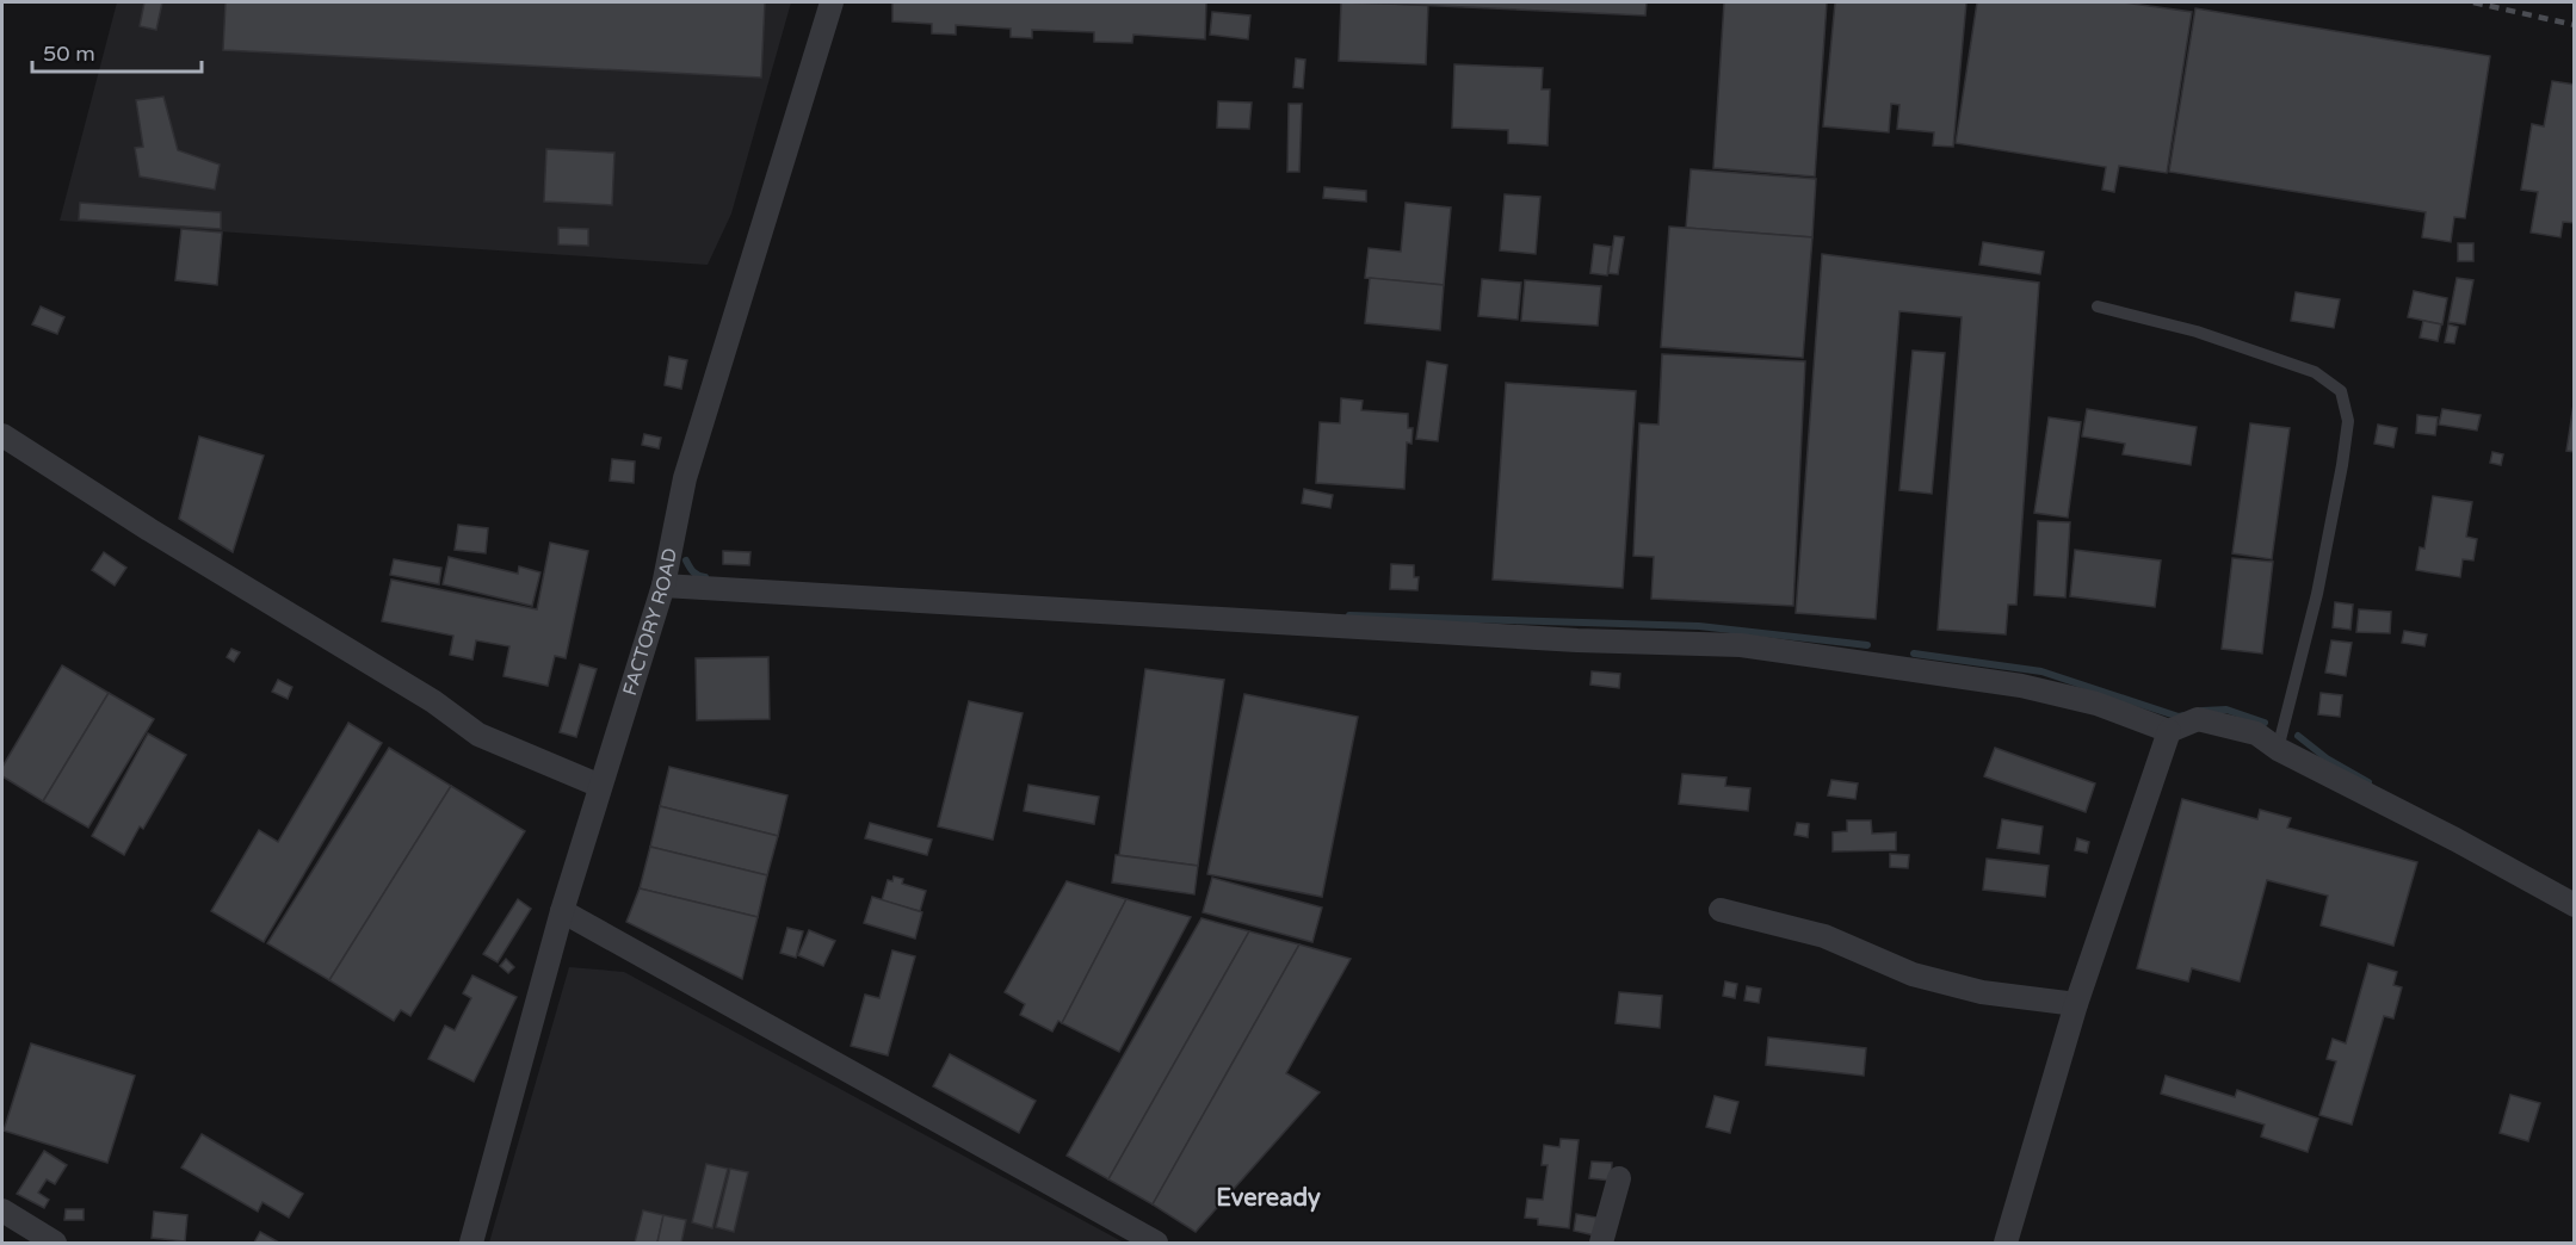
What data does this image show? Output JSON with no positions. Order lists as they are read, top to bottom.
{
  "streets": {
    "street": ["FACTORY ROAD"]
  },
  "districts": ["Eveready"],
  "scale_bar": "50 m"
}
